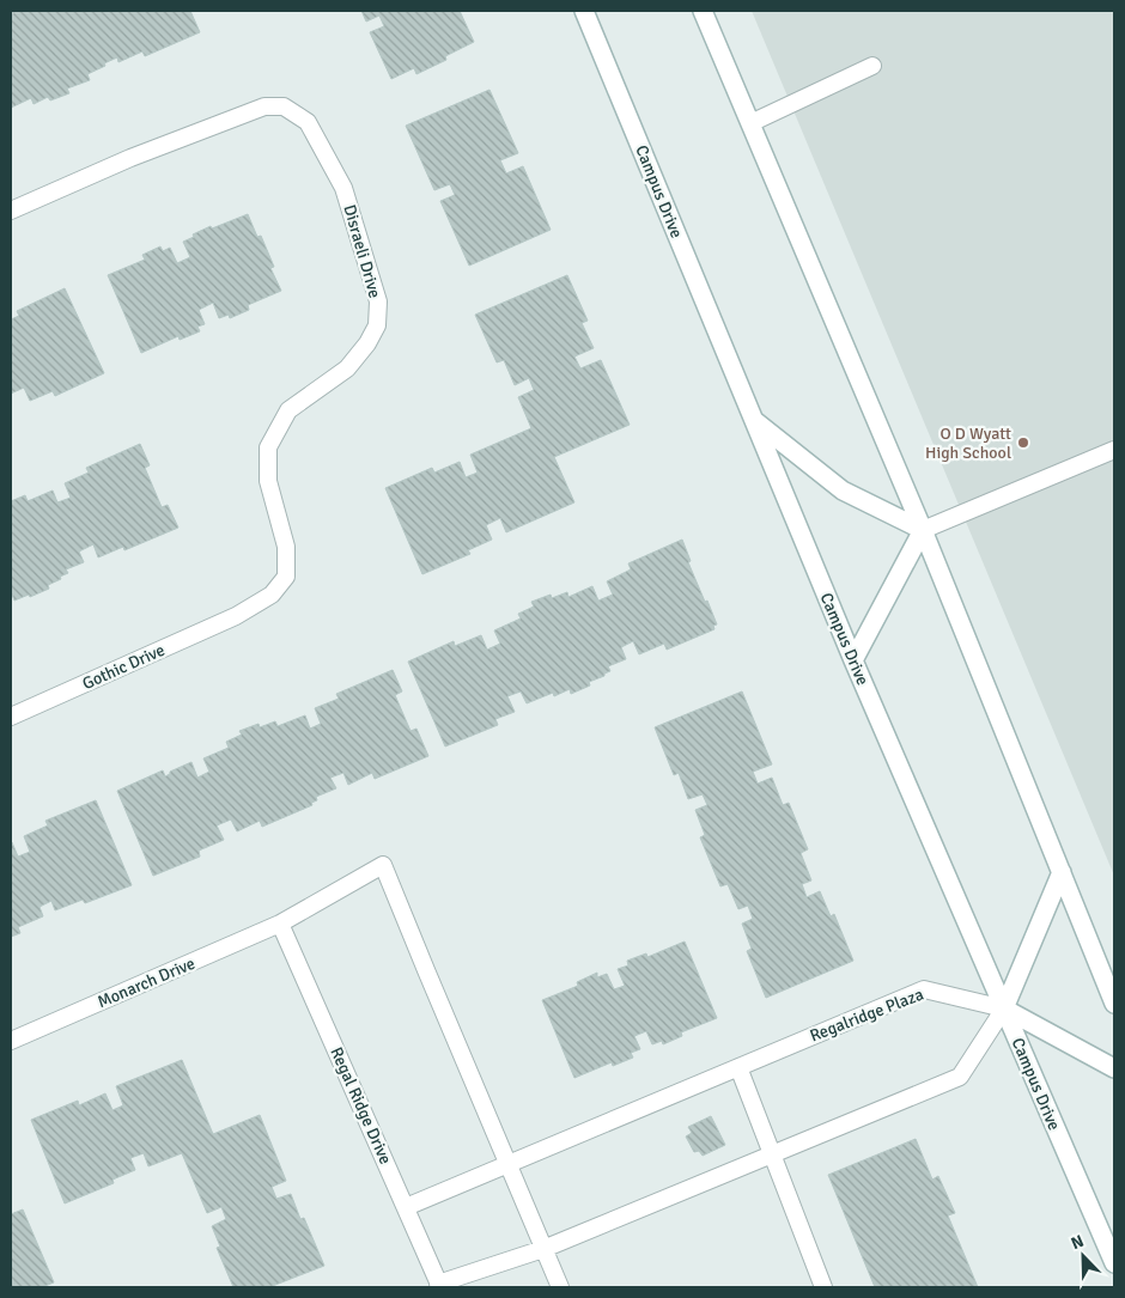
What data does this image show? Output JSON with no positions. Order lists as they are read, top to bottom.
{
  "streets": {
    "main road": ["Campus Drive"],
    "lane": [
      "Disraeli Drive",
      "Gothic Drive",
      "Monarch Drive",
      "Regalridge Plaza",
      "Regal Ridge Drive"
    ]
  },
  "crossings": [
    ["Campus Drive", "Regalridge Plaza"],
    ["Disraeli Drive", "Gothic Drive"],
    ["Monarch Drive", "Regalridge Plaza"],
    ["Monarch Drive", "Regal Ridge Drive"],
    ["Regalridge Plaza", "Regal Ridge Drive"]
  ],
  "places": ["O D Wyatt High School"],
  "north": "top left"
}
